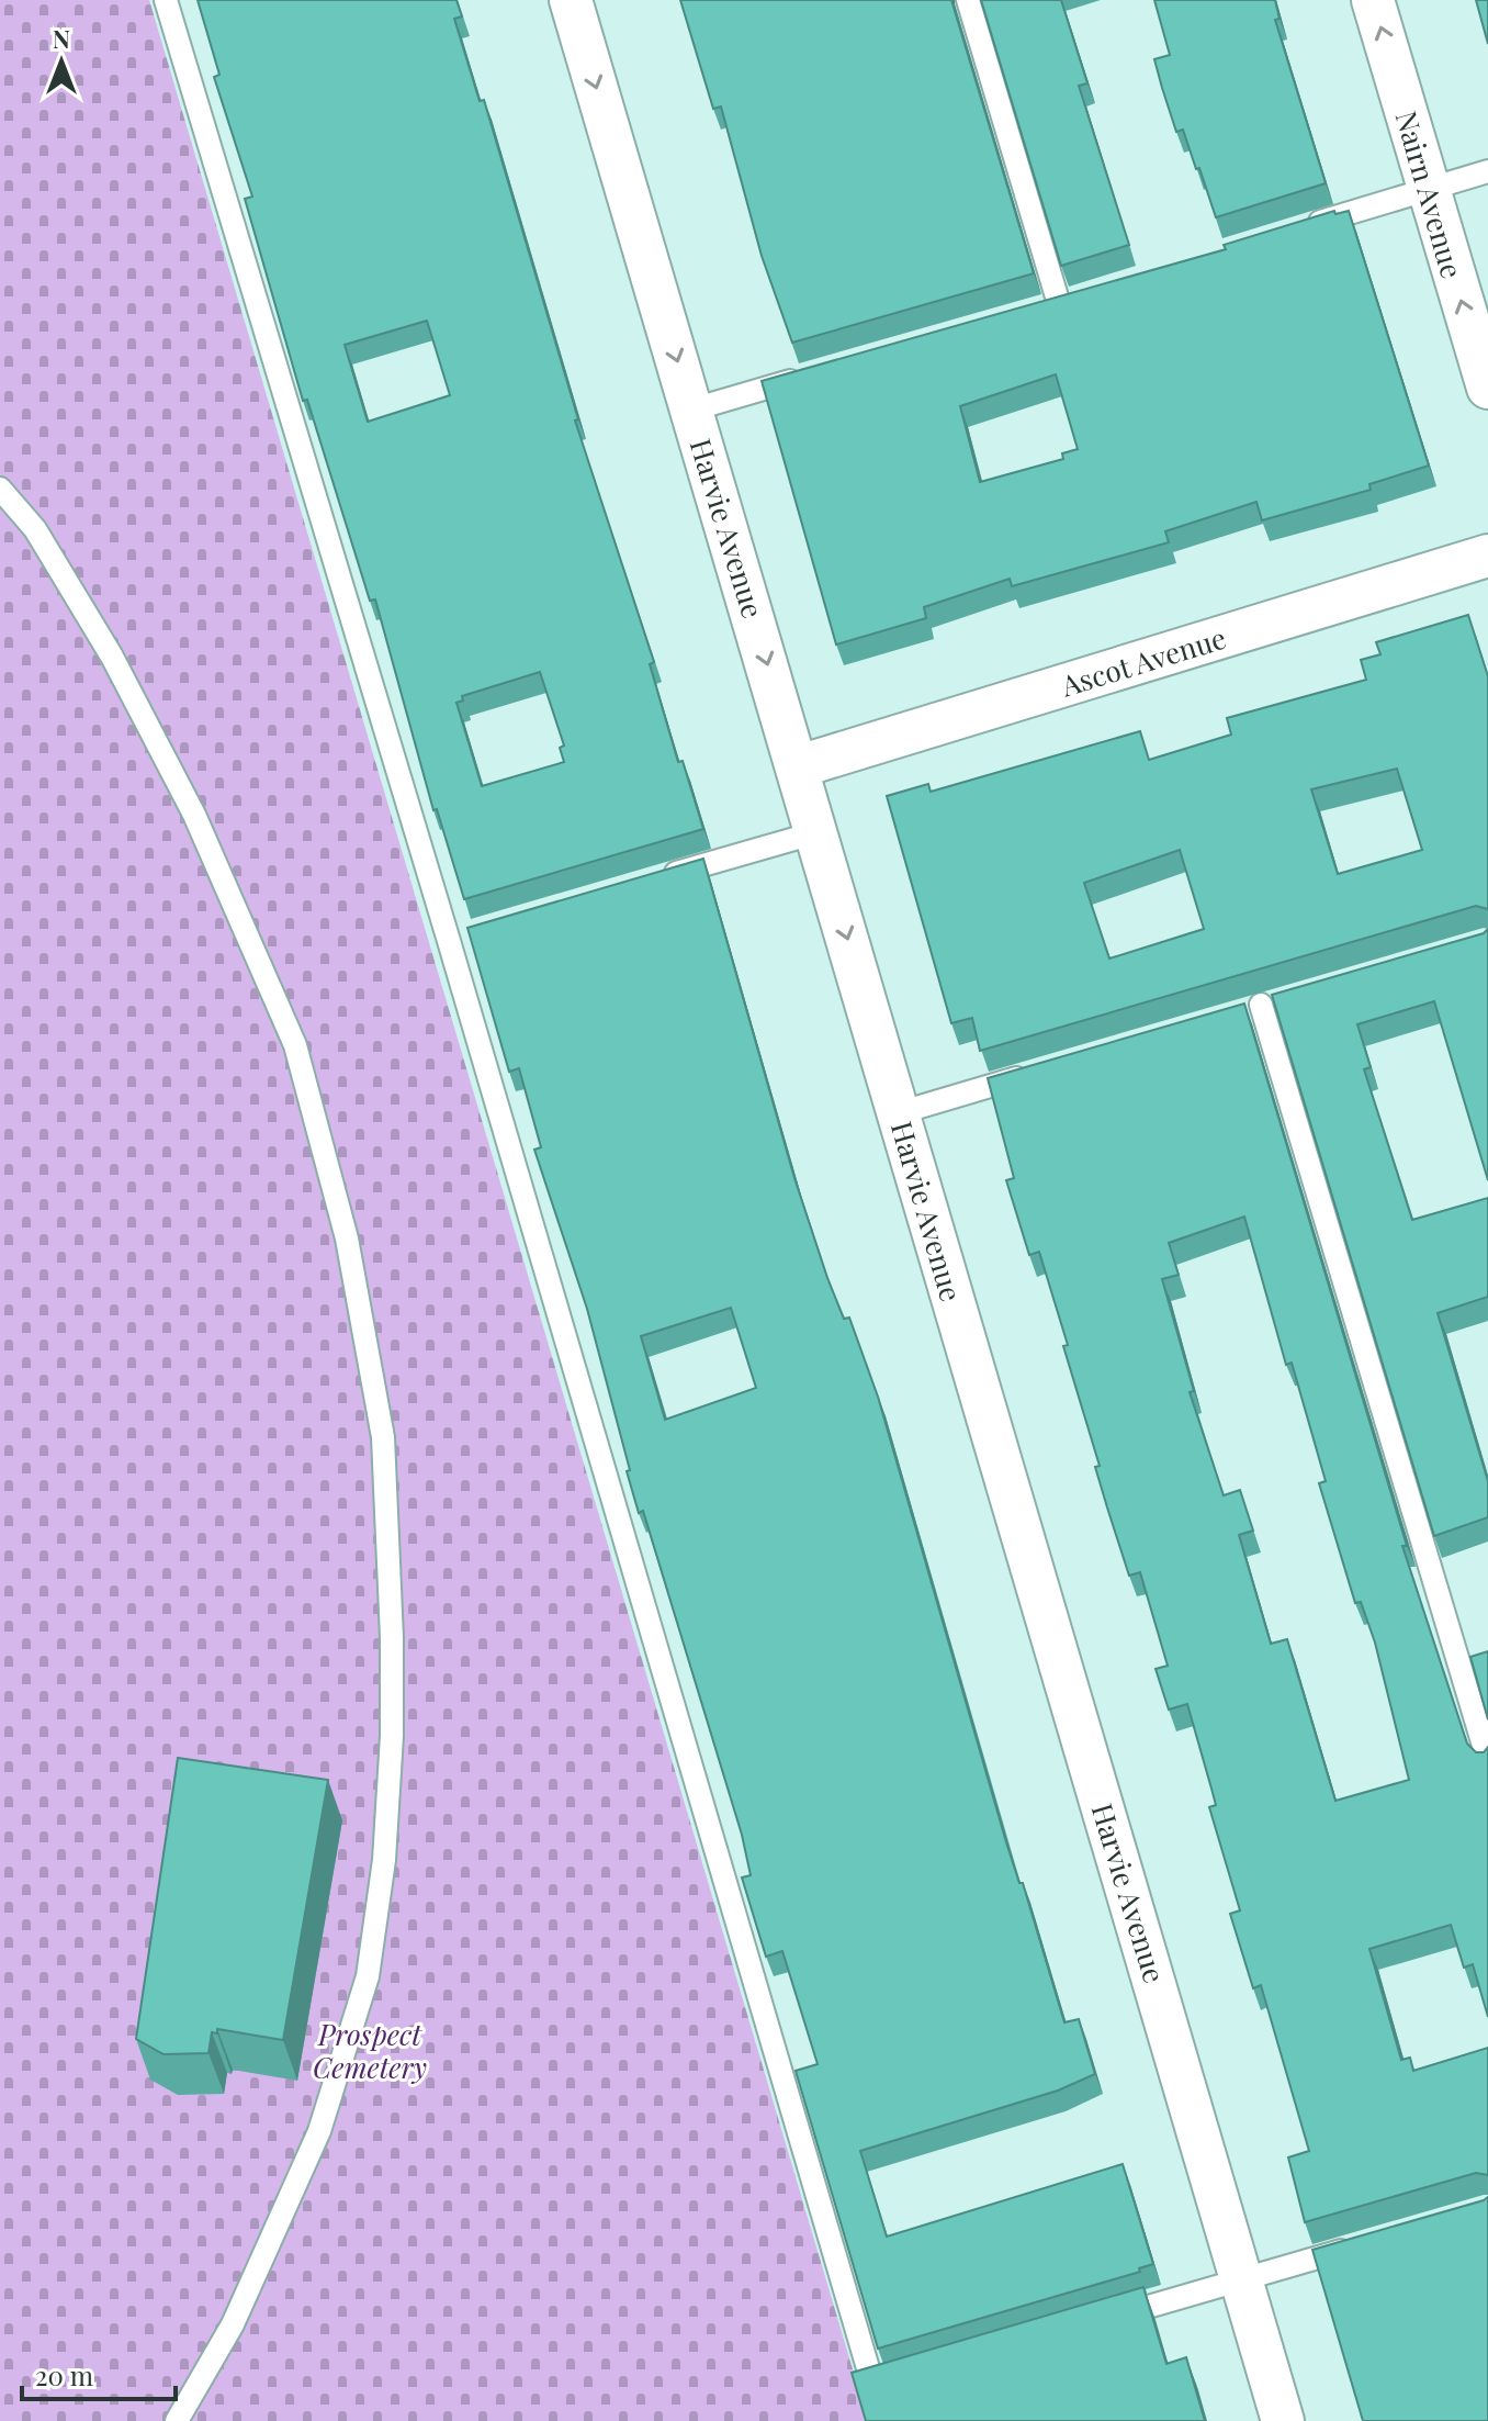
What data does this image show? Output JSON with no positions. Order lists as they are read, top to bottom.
{
  "streets": {
    "street": ["Nairn Avenue", "Harvie Avenue", "Ascot Avenue"]
  },
  "crossings": [
    ["Harvie Avenue", "Ascot Avenue"]
  ],
  "one_way": ["Nairn Avenue", "Harvie Avenue"],
  "parks": ["Prospect Cemetery"],
  "scale_bar": "20 m",
  "north": "top"
}
